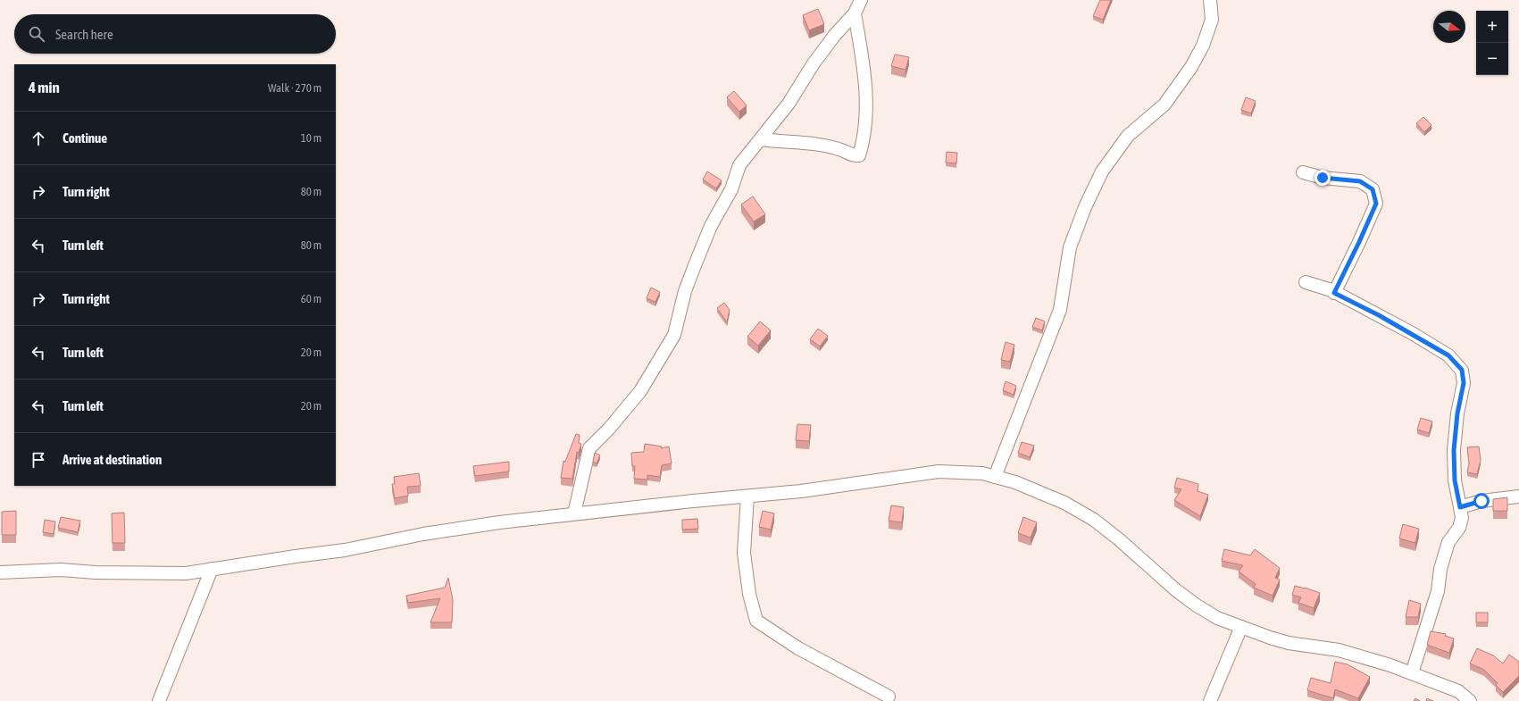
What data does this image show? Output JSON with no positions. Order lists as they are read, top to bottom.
{
  "north": "right",
  "page": {
    "map_buttons": ["+", "−"],
    "search": "Search here",
    "heading": ["4 min", "Walk · 270 m"],
    "list": [
      ["Continue", "10 m"],
      ["Turn right", "80 m"],
      ["Turn left", "80 m"],
      ["Turn right", "60 m"],
      ["Turn left", "20 m"],
      ["Turn left", "20 m"],
      "Arrive at destination"
    ]
  }
}
